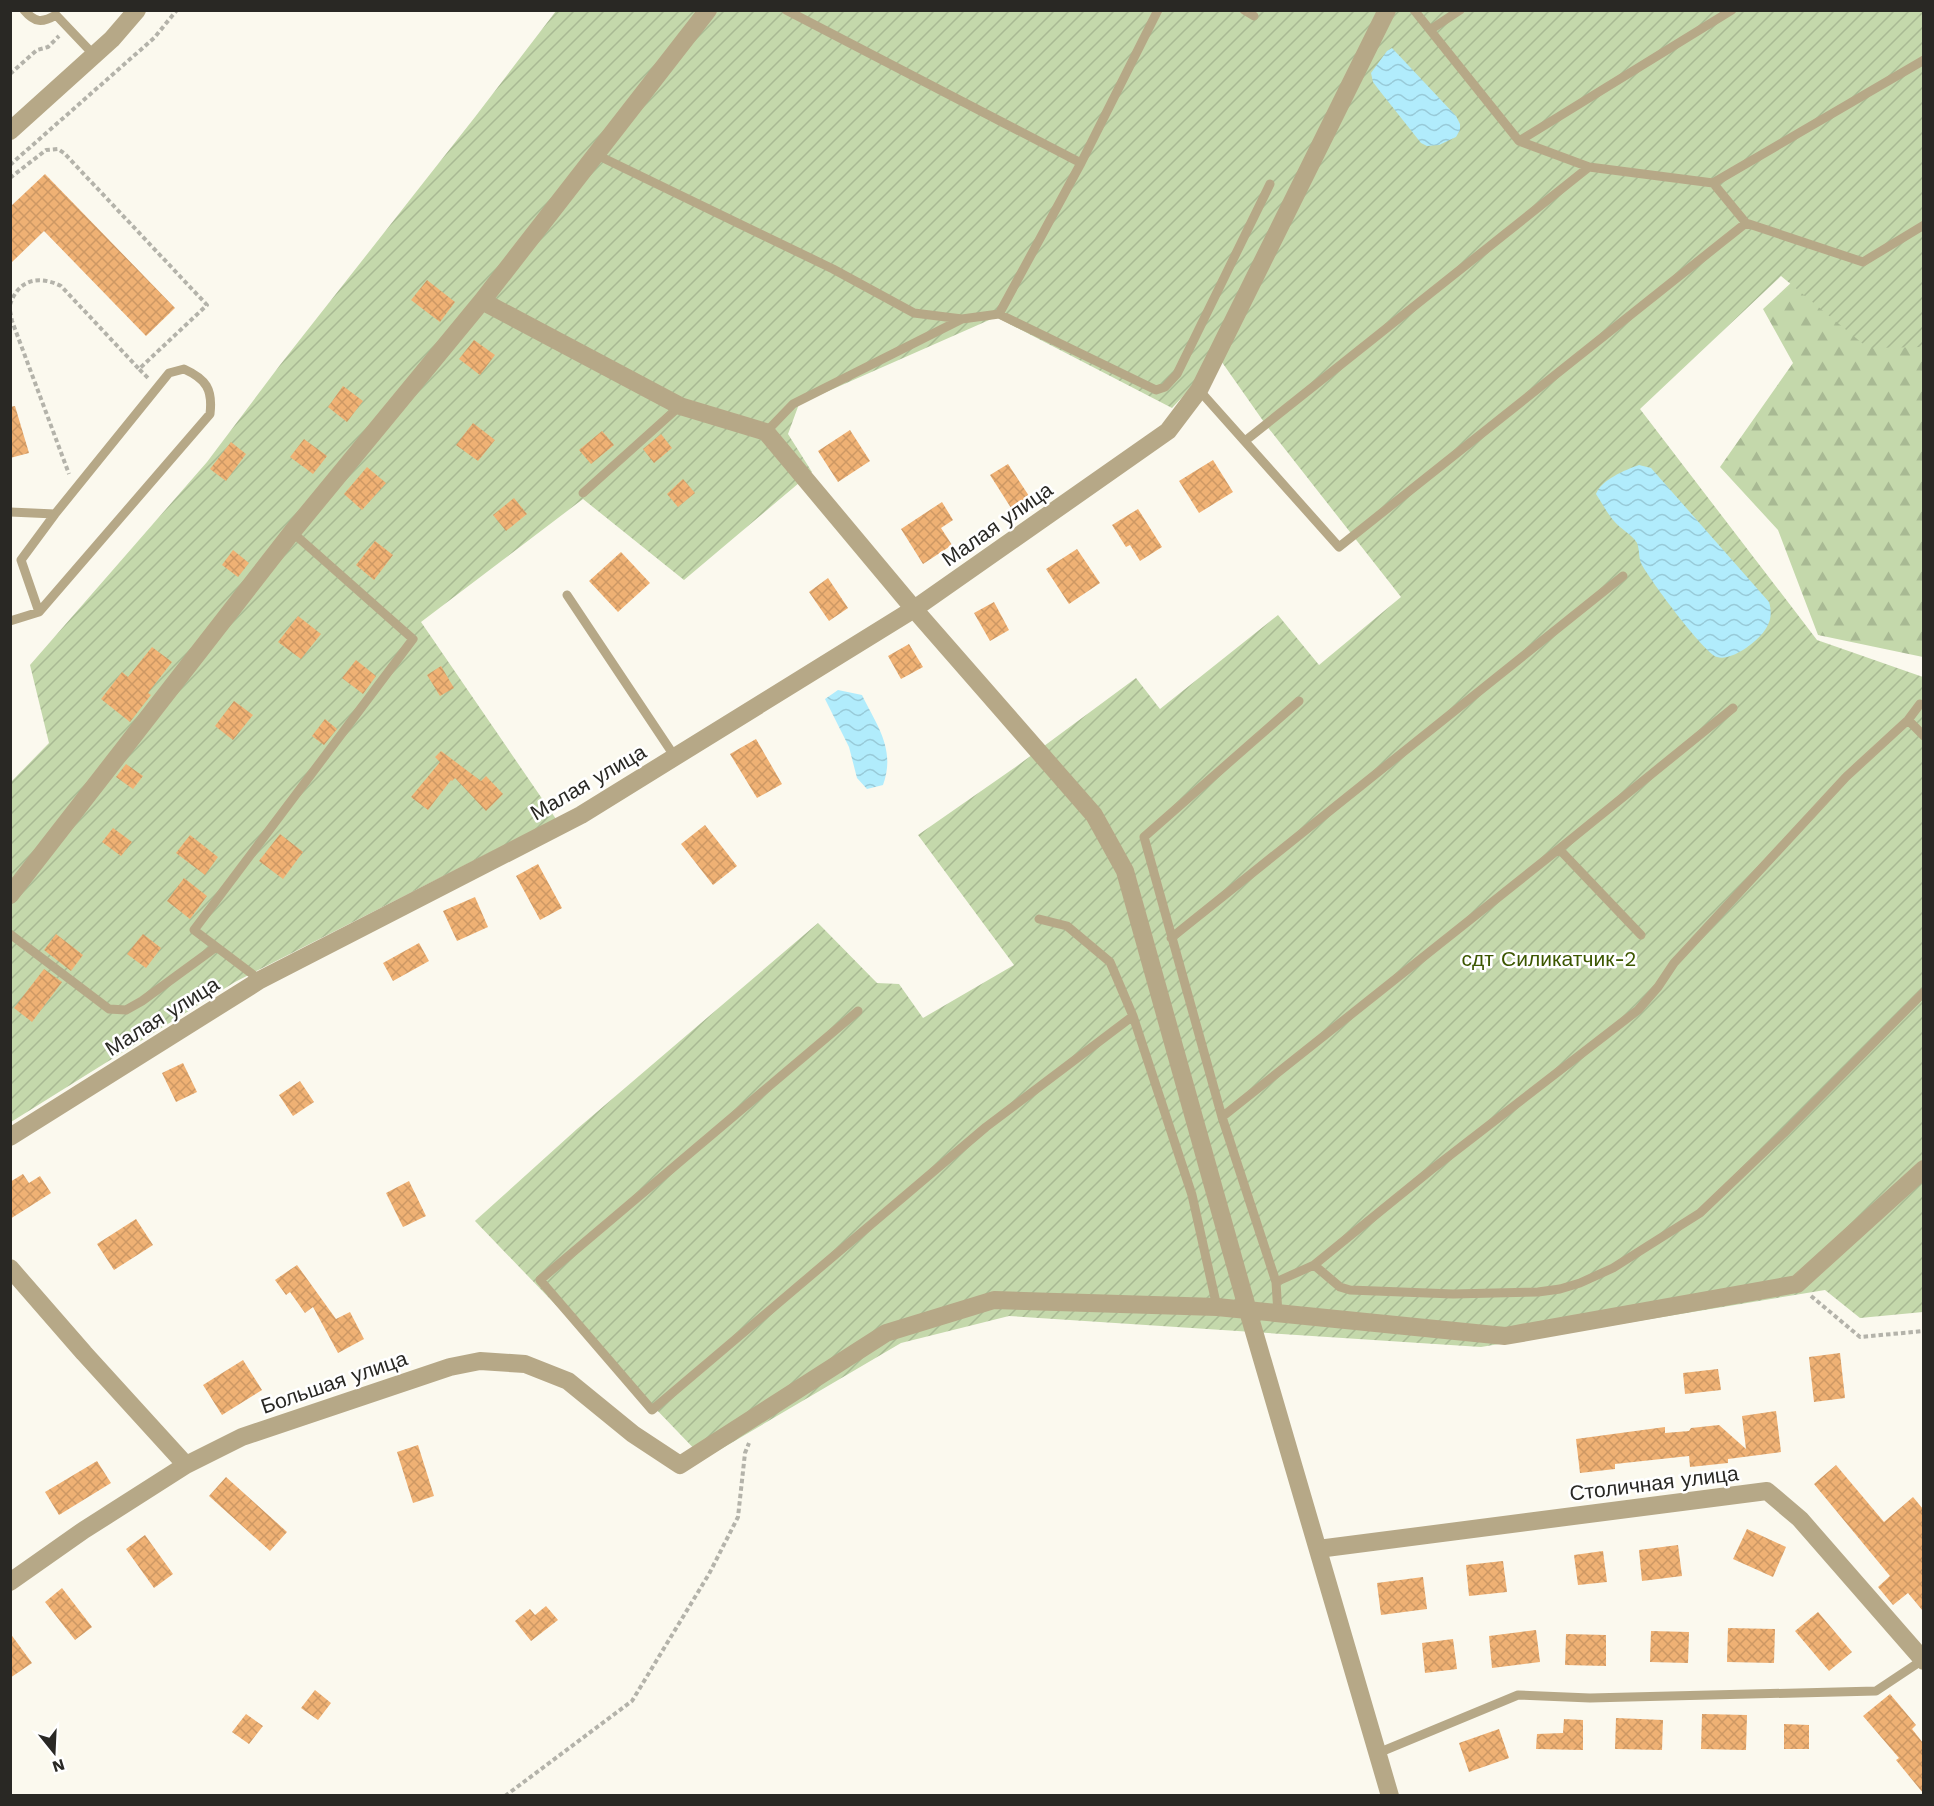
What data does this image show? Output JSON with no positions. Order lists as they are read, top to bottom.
{
  "streets": {
    "street": ["Малая улица", "Большая улица", "Столичная улица"]
  },
  "parks": ["сдт Силикатчик-2"],
  "north": "bottom"
}
